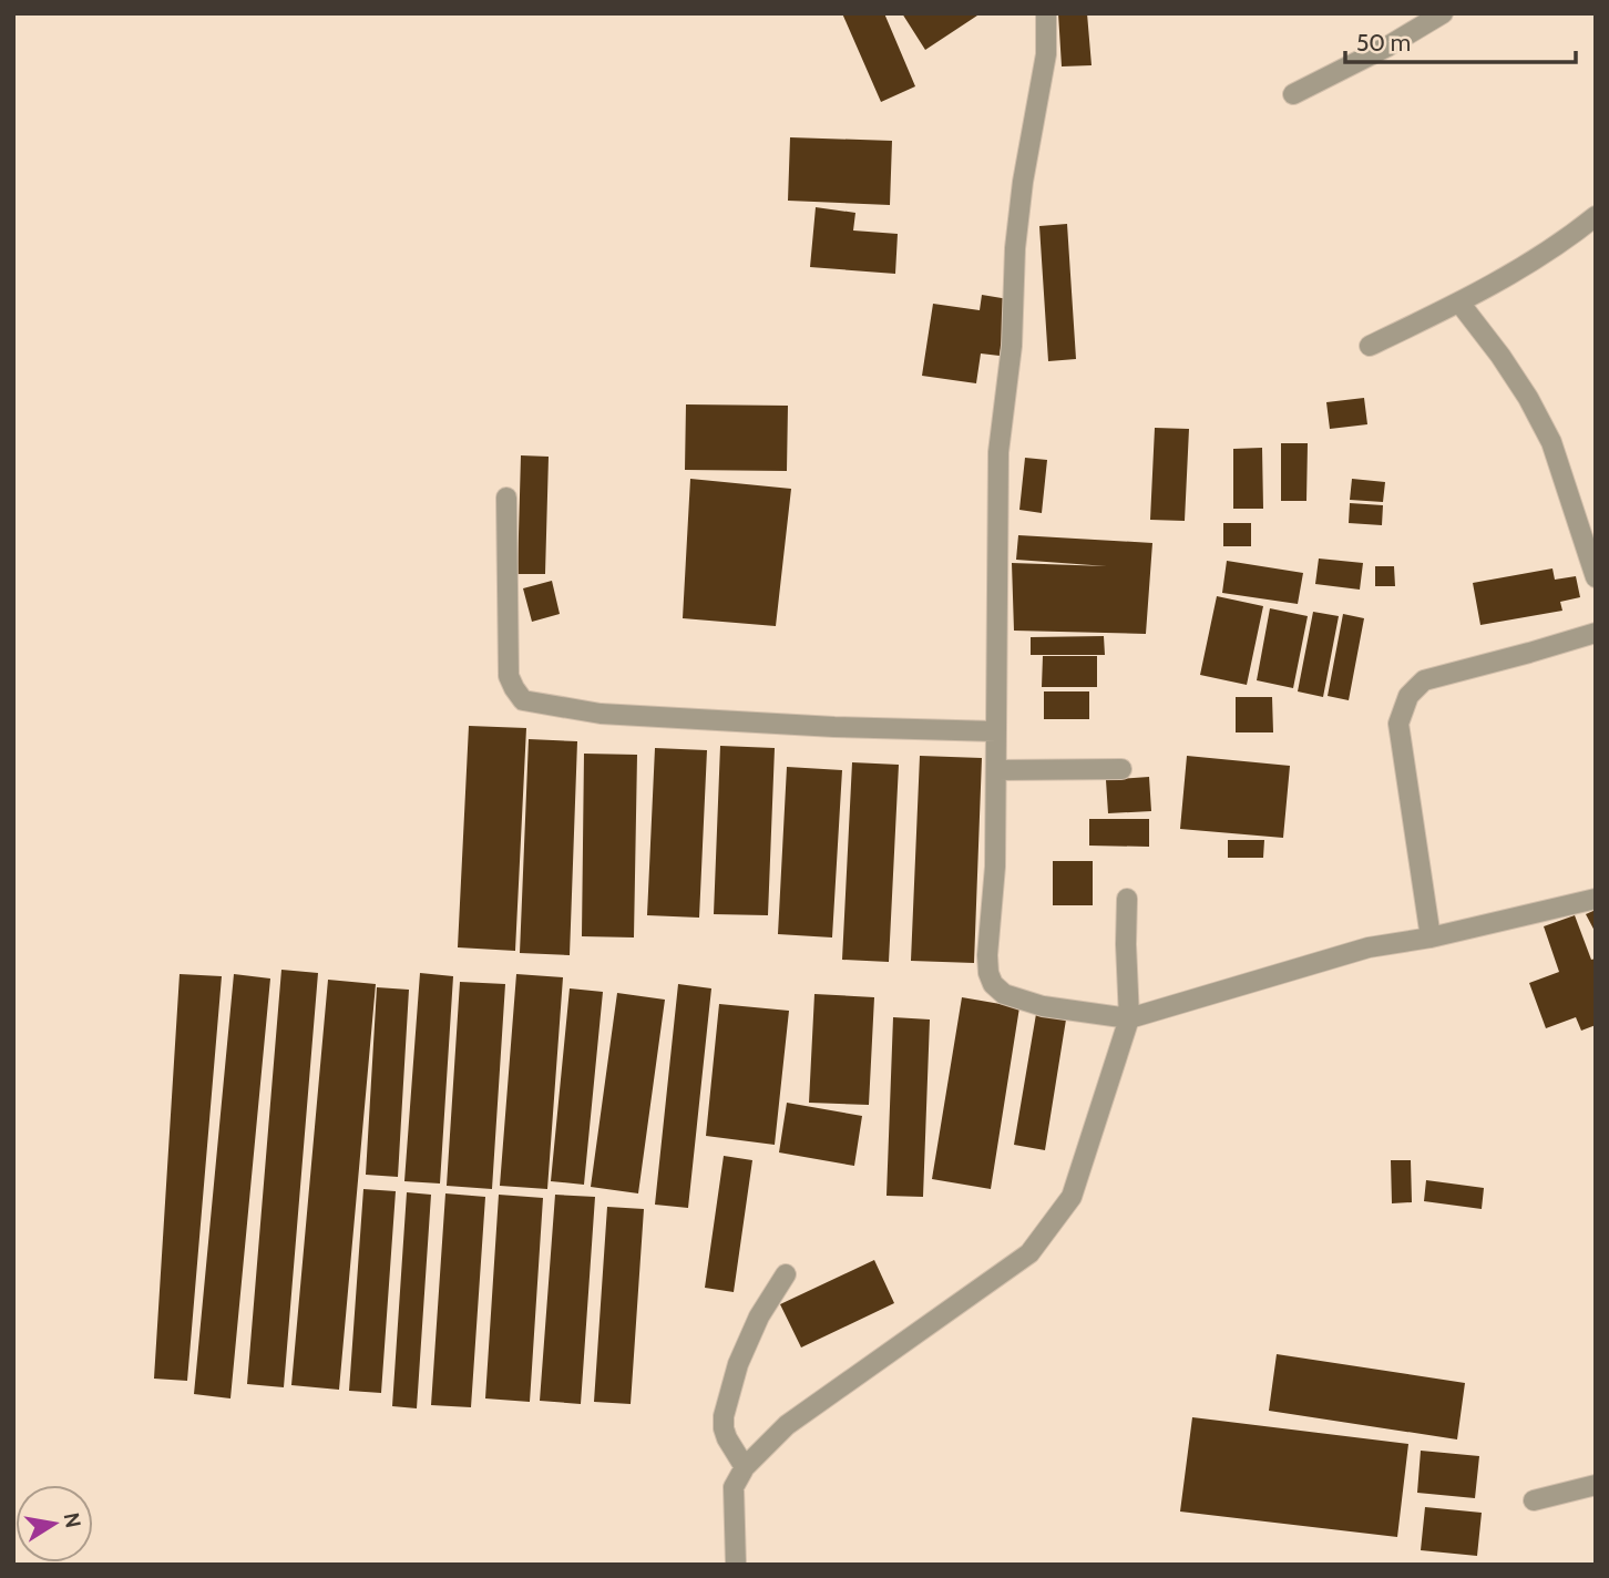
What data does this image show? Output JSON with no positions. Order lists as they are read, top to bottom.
{
  "scale_bar": "50 m",
  "north": "right"
}
